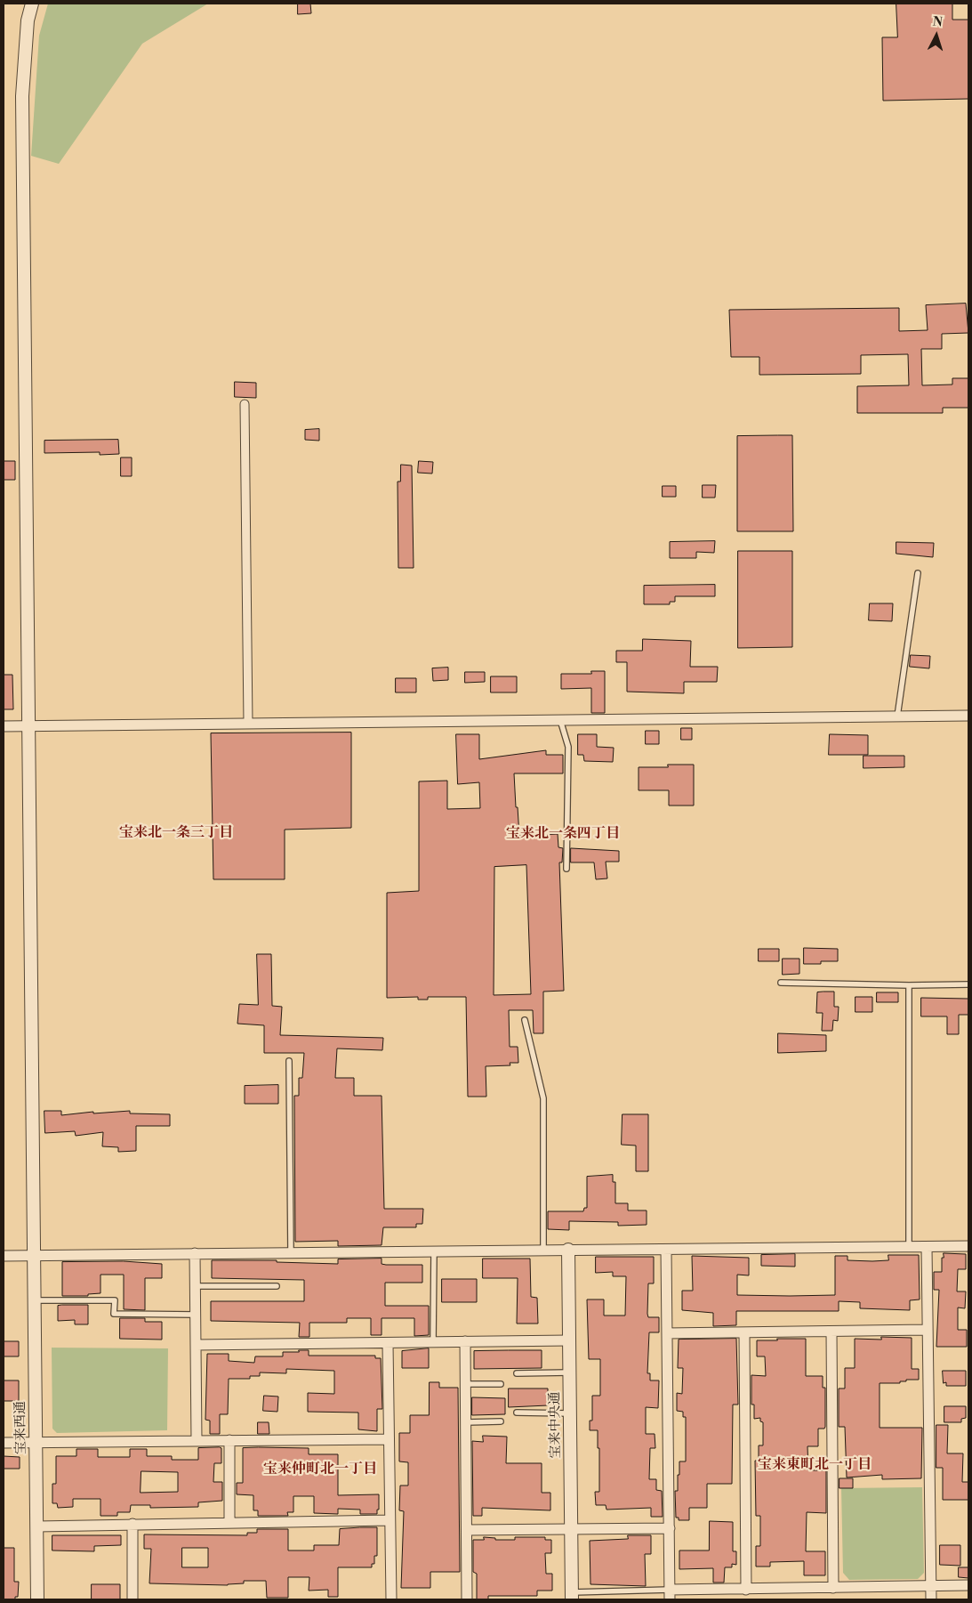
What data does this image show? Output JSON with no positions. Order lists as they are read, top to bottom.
{
  "streets": {
    "street": ["宝来中央通", "宝来西通"]
  },
  "districts": [
    "宝来北一条三丁目",
    "宝来北一条四丁目",
    "宝来東町北一丁目",
    "宝来仲町北一丁目"
  ],
  "north": "top"
}
